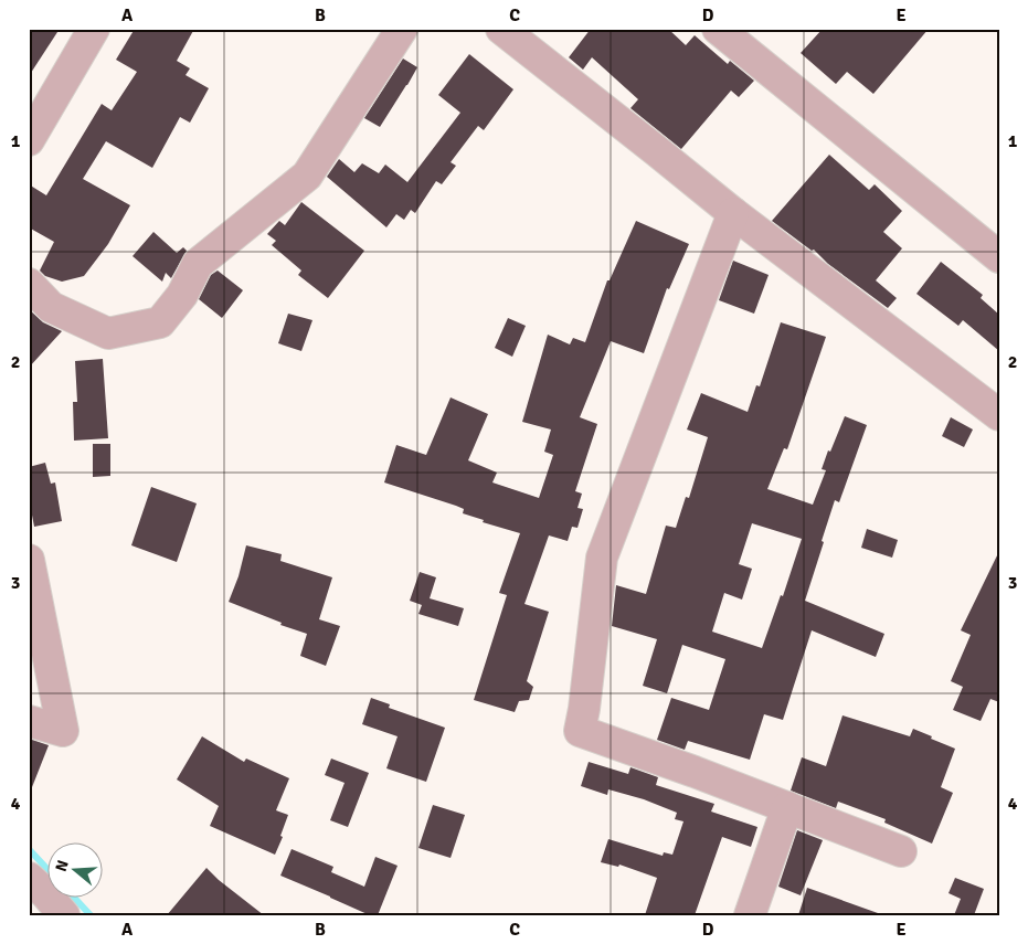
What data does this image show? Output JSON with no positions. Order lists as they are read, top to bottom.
{
  "north": "left",
  "grid": {
    "columns": [
      "A",
      "B",
      "C",
      "D",
      "E"
    ],
    "rows": [
      "1",
      "2",
      "3",
      "4"
    ]
  }
}
